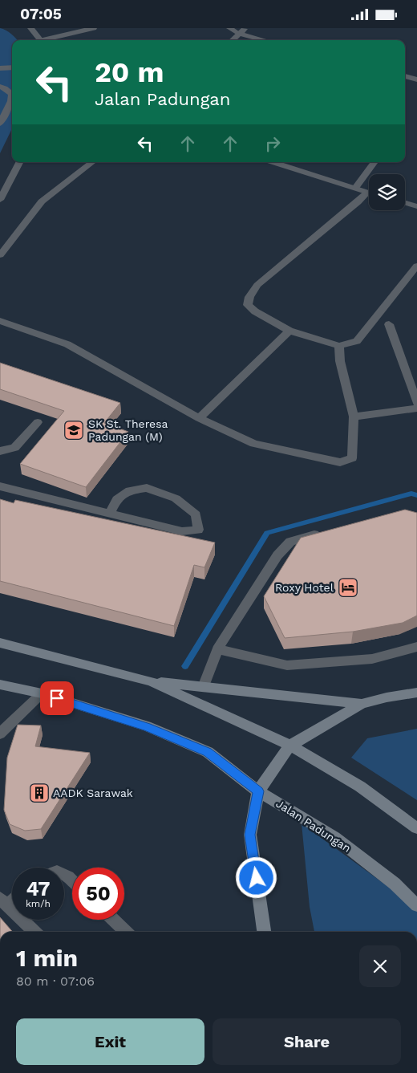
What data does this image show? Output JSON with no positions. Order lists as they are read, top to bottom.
{
  "streets": {
    "main road": ["Jalan Padungan"]
  },
  "places": {
    "school or university": ["SK St. Theresa Padungan (M)"],
    "hotel": ["Roxy Hotel"],
    "building": ["AADK Sarawak"]
  },
  "page": {
    "status": "07:05",
    "turn": ["20 m", "Jalan Padungan"],
    "speed": "47 km/h",
    "limit": "50",
    "heading": ["1 min", "80 m · 07:06"],
    "buttons": ["Exit", "Share"]
  }
}
